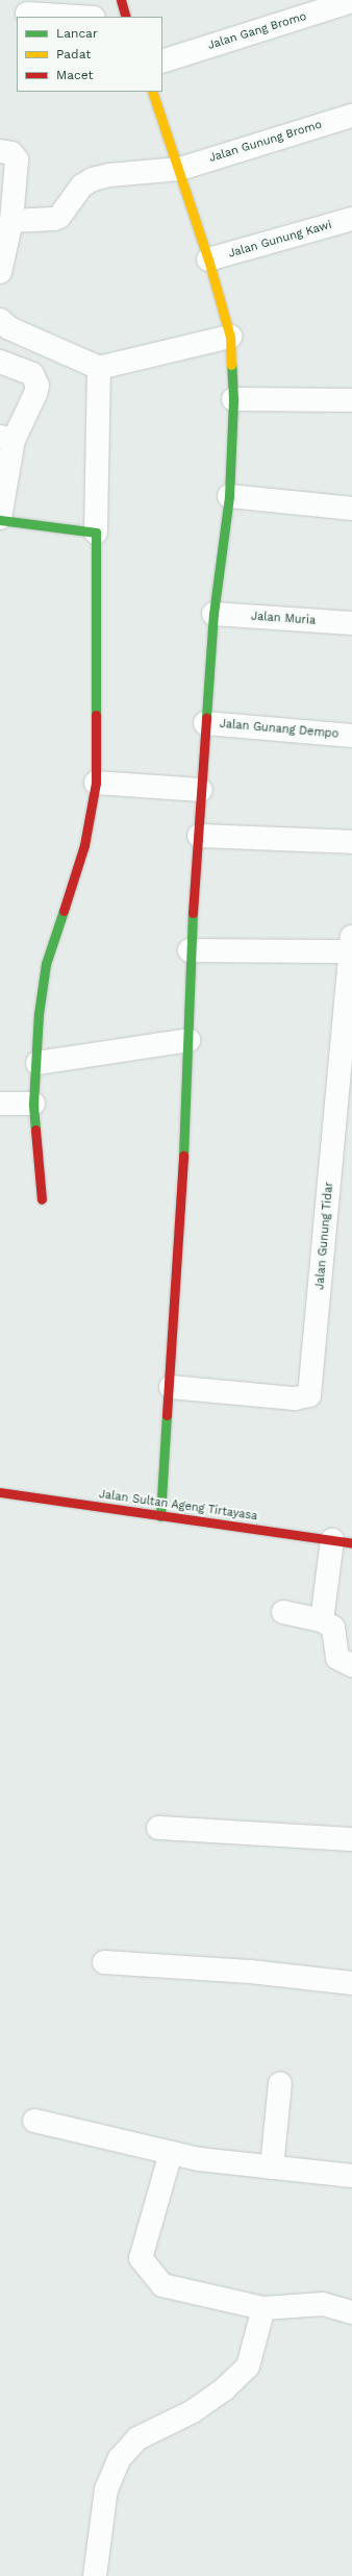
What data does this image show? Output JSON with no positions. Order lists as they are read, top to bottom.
{
  "streets": {
    "street": [
      "Jalan Gang Bromo",
      "Jalan Gunung Bromo",
      "Jalan Gunung Kawi",
      "Jalan Muria",
      "Jalan Gunang Dempo",
      "Jalan Gunung Tidar",
      "Jalan Sultan Ageng Tirtayasa"
    ]
  },
  "legend": ["Lancar", "Padat", "Macet"]
}
